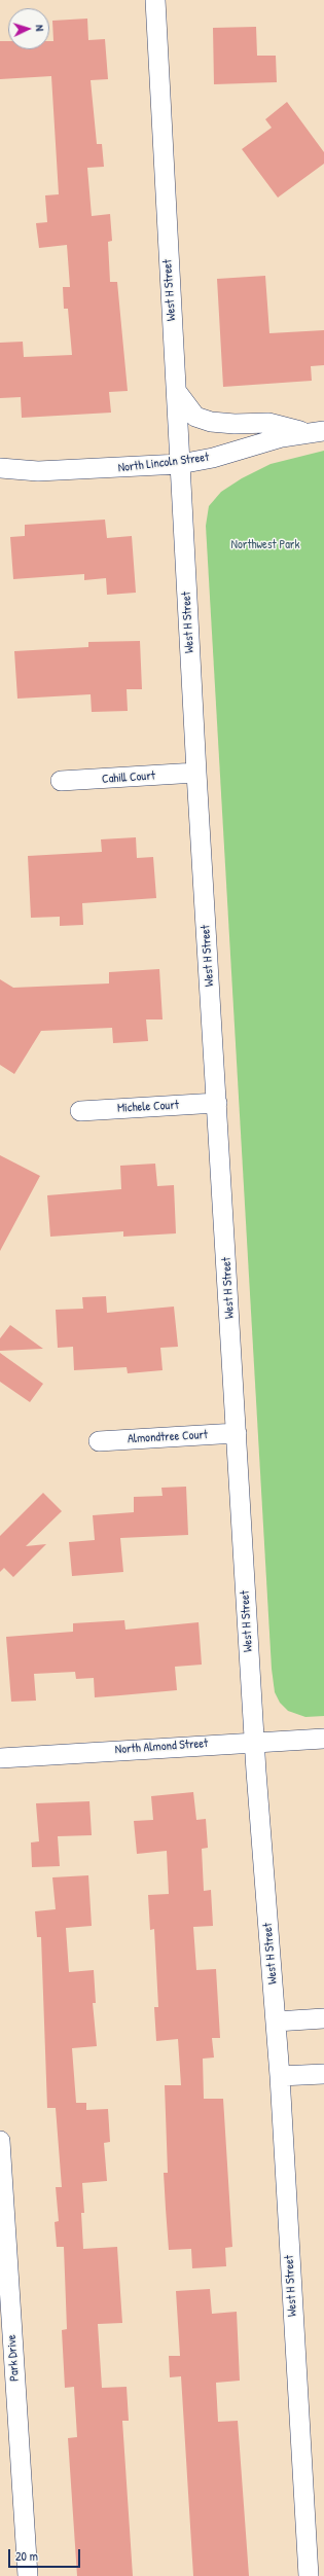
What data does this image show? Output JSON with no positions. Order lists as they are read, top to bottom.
{
  "streets": {
    "street": [
      "West H Street",
      "North Lincoln Street",
      "Cahill Court",
      "Michele Court",
      "Almondtree Court",
      "North Almond Street",
      "Park Drive"
    ]
  },
  "crossings": [
    ["West H Street", "North Lincoln Street"],
    ["West H Street", "Cahill Court"],
    ["West H Street", "Michele Court"],
    ["West H Street", "Almondtree Court"],
    ["West H Street", "North Almond Street"]
  ],
  "parks": ["Northwest Park"],
  "scale_bar": "20 m",
  "north": "right"
}
